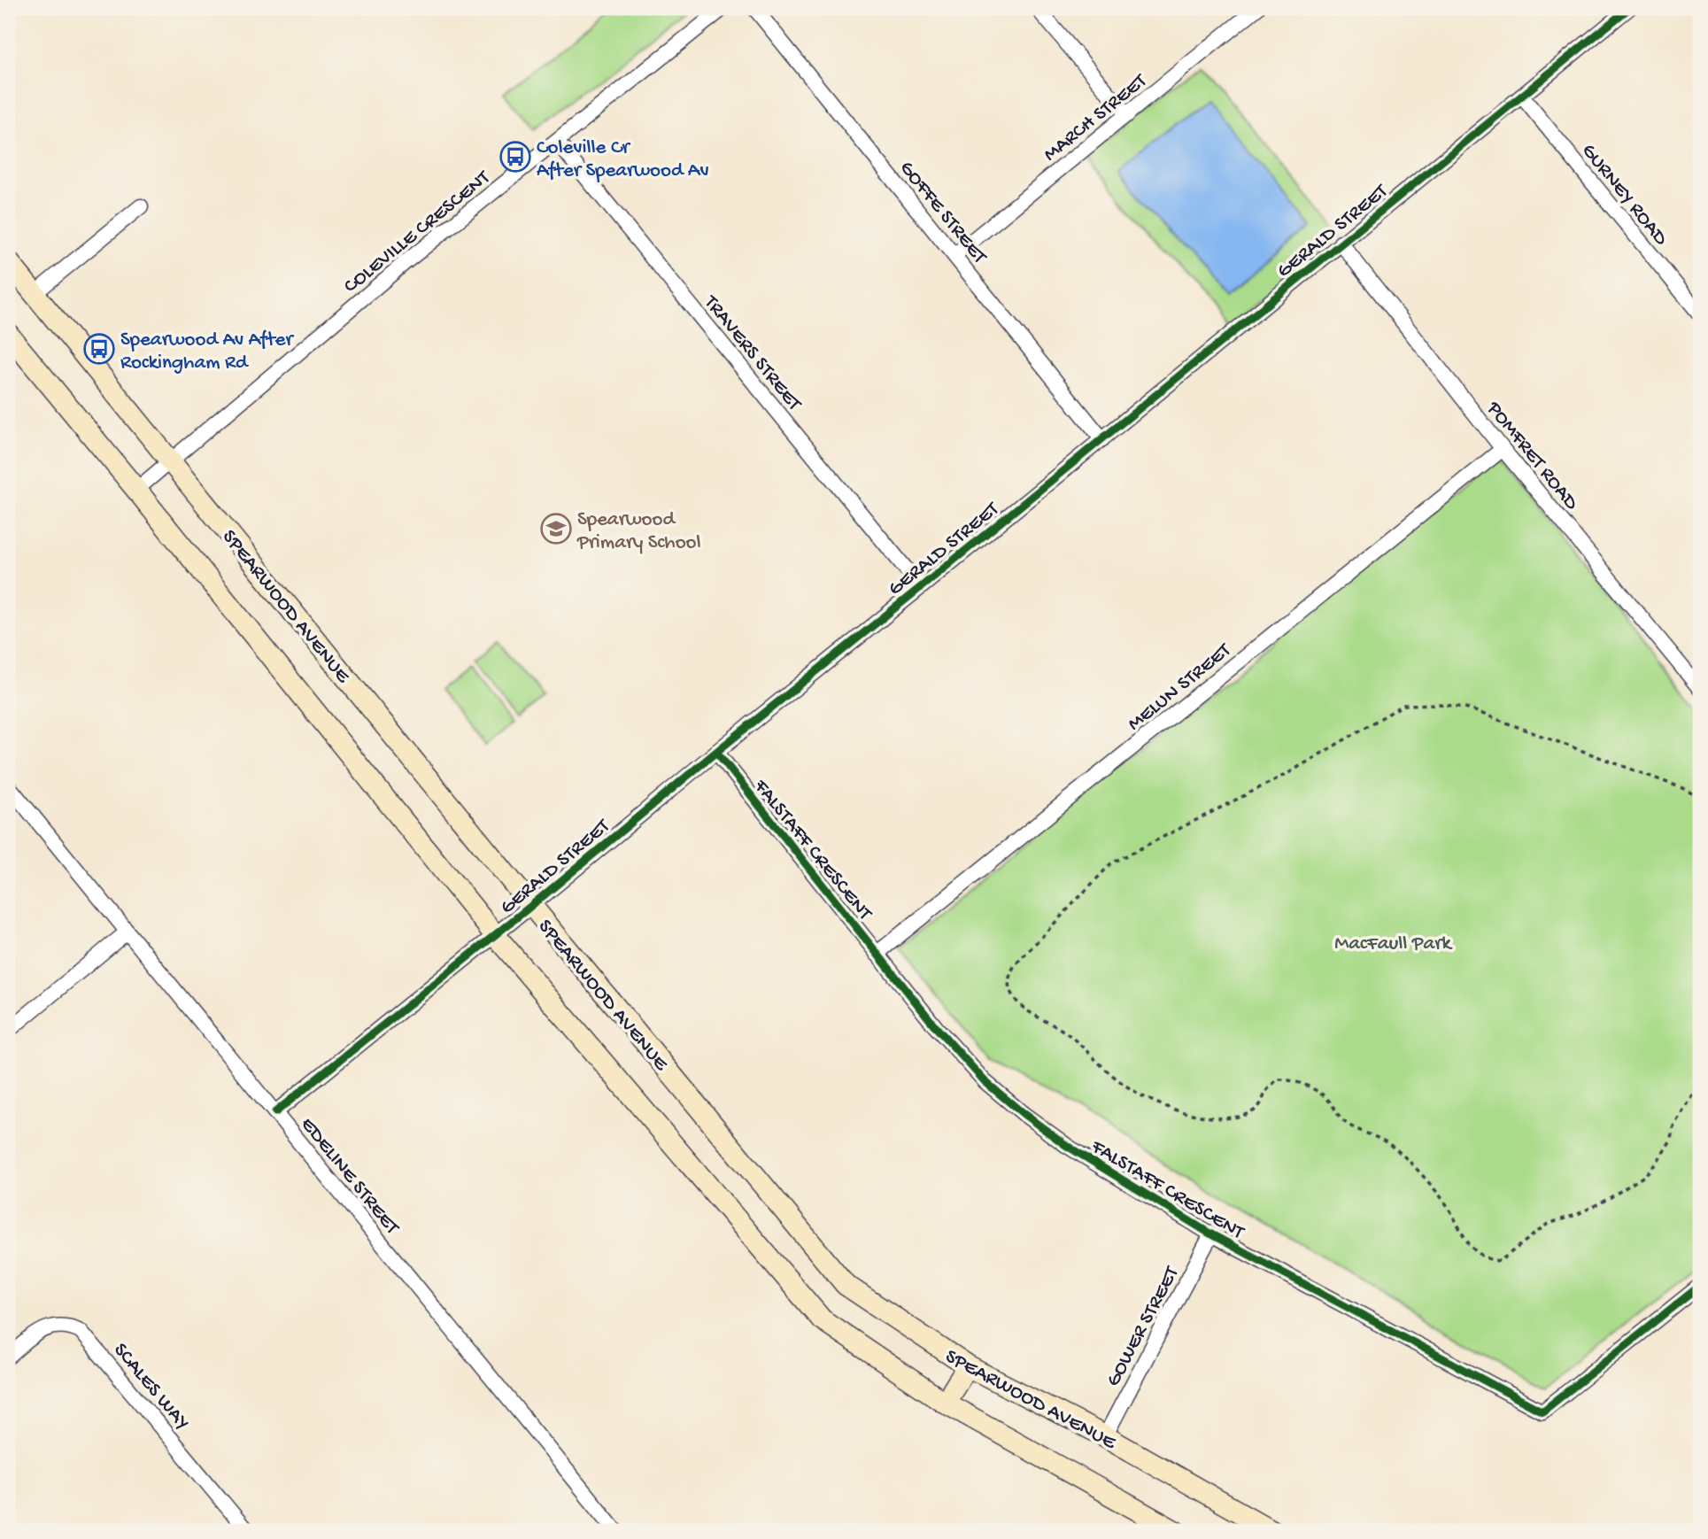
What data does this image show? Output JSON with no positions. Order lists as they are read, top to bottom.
{
  "streets": {
    "main road": ["SPEARWOOD AVENUE"],
    "street": [
      "MARCH STREET",
      "GURNEY ROAD",
      "GOFFE STREET",
      "GERALD STREET",
      "COLEVILLE CRESCENT",
      "TRAVERS STREET",
      "POMFRET ROAD",
      "MELUN STREET",
      "FALSTAFF CRESCENT",
      "EDELINE STREET",
      "GOWER STREET",
      "SCALES WAY"
    ]
  },
  "crossings": [
    ["MARCH STREET", "GOFFE STREET"],
    ["GURNEY ROAD", "GERALD STREET"],
    ["GOFFE STREET", "GERALD STREET"],
    ["GERALD STREET", "TRAVERS STREET"],
    ["GERALD STREET", "POMFRET ROAD"],
    ["GERALD STREET", "SPEARWOOD AVENUE"],
    ["GERALD STREET", "FALSTAFF CRESCENT"],
    ["GERALD STREET", "EDELINE STREET"],
    ["COLEVILLE CRESCENT", "TRAVERS STREET"],
    ["COLEVILLE CRESCENT", "SPEARWOOD AVENUE"],
    ["POMFRET ROAD", "MELUN STREET"],
    ["SPEARWOOD AVENUE", "GOWER STREET"],
    ["MELUN STREET", "FALSTAFF CRESCENT"],
    ["FALSTAFF CRESCENT", "GOWER STREET"]
  ],
  "parks": ["MacFaull Park"],
  "places": {
    "bus stop": ["Coleville Cr After Spearwood Av", "Spearwood Av After Rockingham Rd"],
    "school or university": ["Spearwood Primary School"]
  }
}
